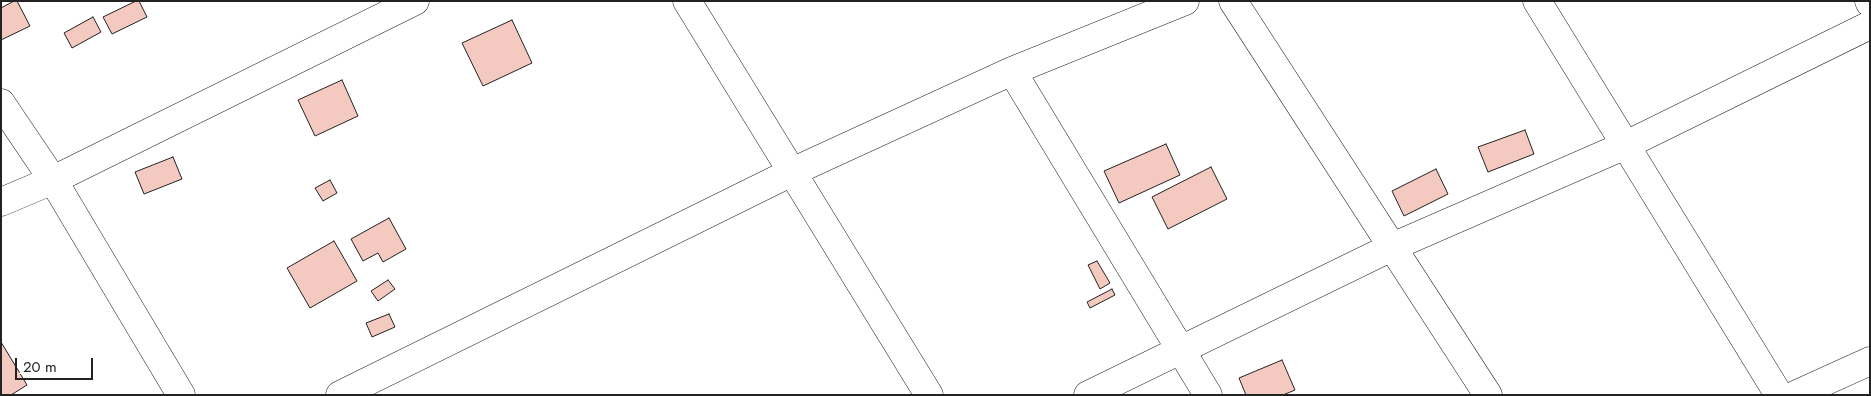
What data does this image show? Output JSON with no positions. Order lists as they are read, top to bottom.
{
  "scale_bar": "20 m"
}
